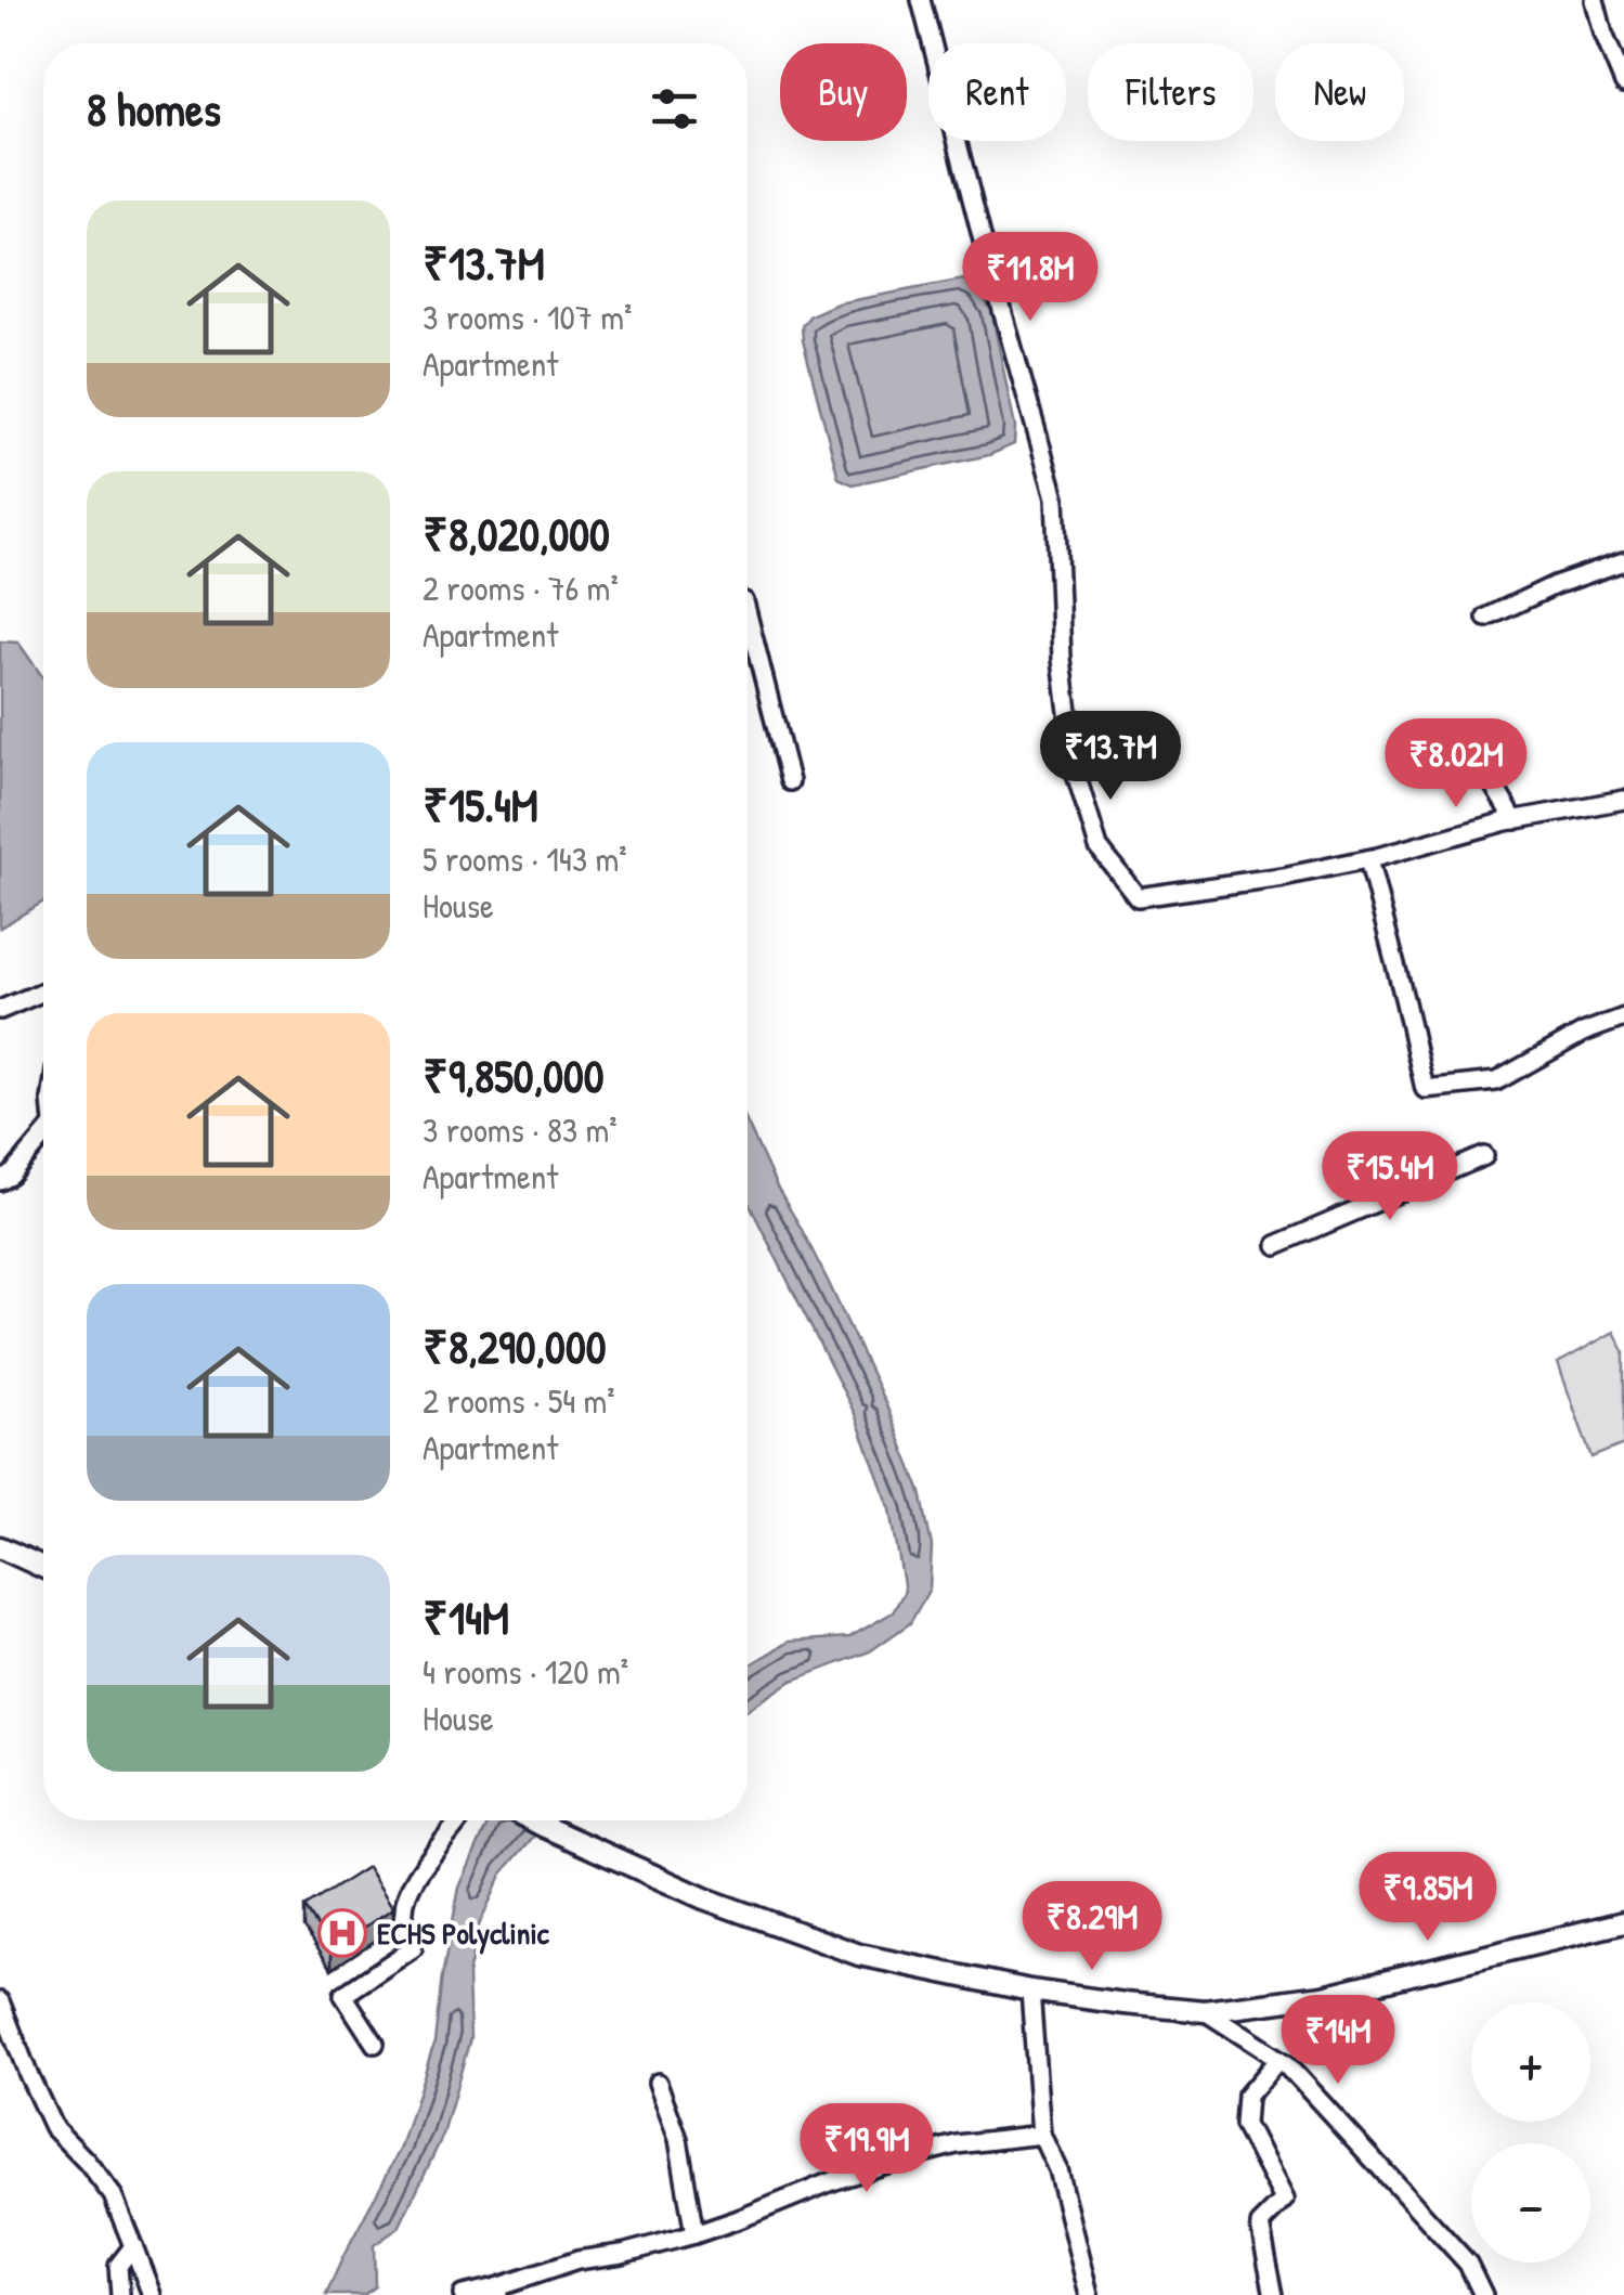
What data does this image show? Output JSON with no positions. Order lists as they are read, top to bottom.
{
  "places": {
    "hospital": ["ECHS Polyclinic"]
  },
  "page": {
    "chip": [
      "Buy",
      "Rent",
      "Filters",
      "New"
    ],
    "heading": "8 homes",
    "list": [
      {
        "name": "₹13.7M",
        "note": "3 rooms · 107 m² · Apartment"
      },
      {
        "name": "₹8,020,000",
        "note": "2 rooms · 76 m² · Apartment"
      },
      {
        "name": "₹15.4M",
        "note": "5 rooms · 143 m² · House"
      },
      {
        "name": "₹9,850,000",
        "note": "3 rooms · 83 m² · Apartment"
      },
      {
        "name": "₹8,290,000",
        "note": "2 rooms · 54 m² · Apartment"
      },
      {
        "name": "₹14M",
        "note": "4 rooms · 120 m² · House"
      }
    ],
    "price": [
      "₹11.8M",
      "₹13.7M",
      "₹8.02M",
      "₹15.4M",
      "₹9.85M",
      "₹8.29M",
      "₹14M",
      "₹19.9M"
    ],
    "map_buttons": ["+", "−"]
  }
}
